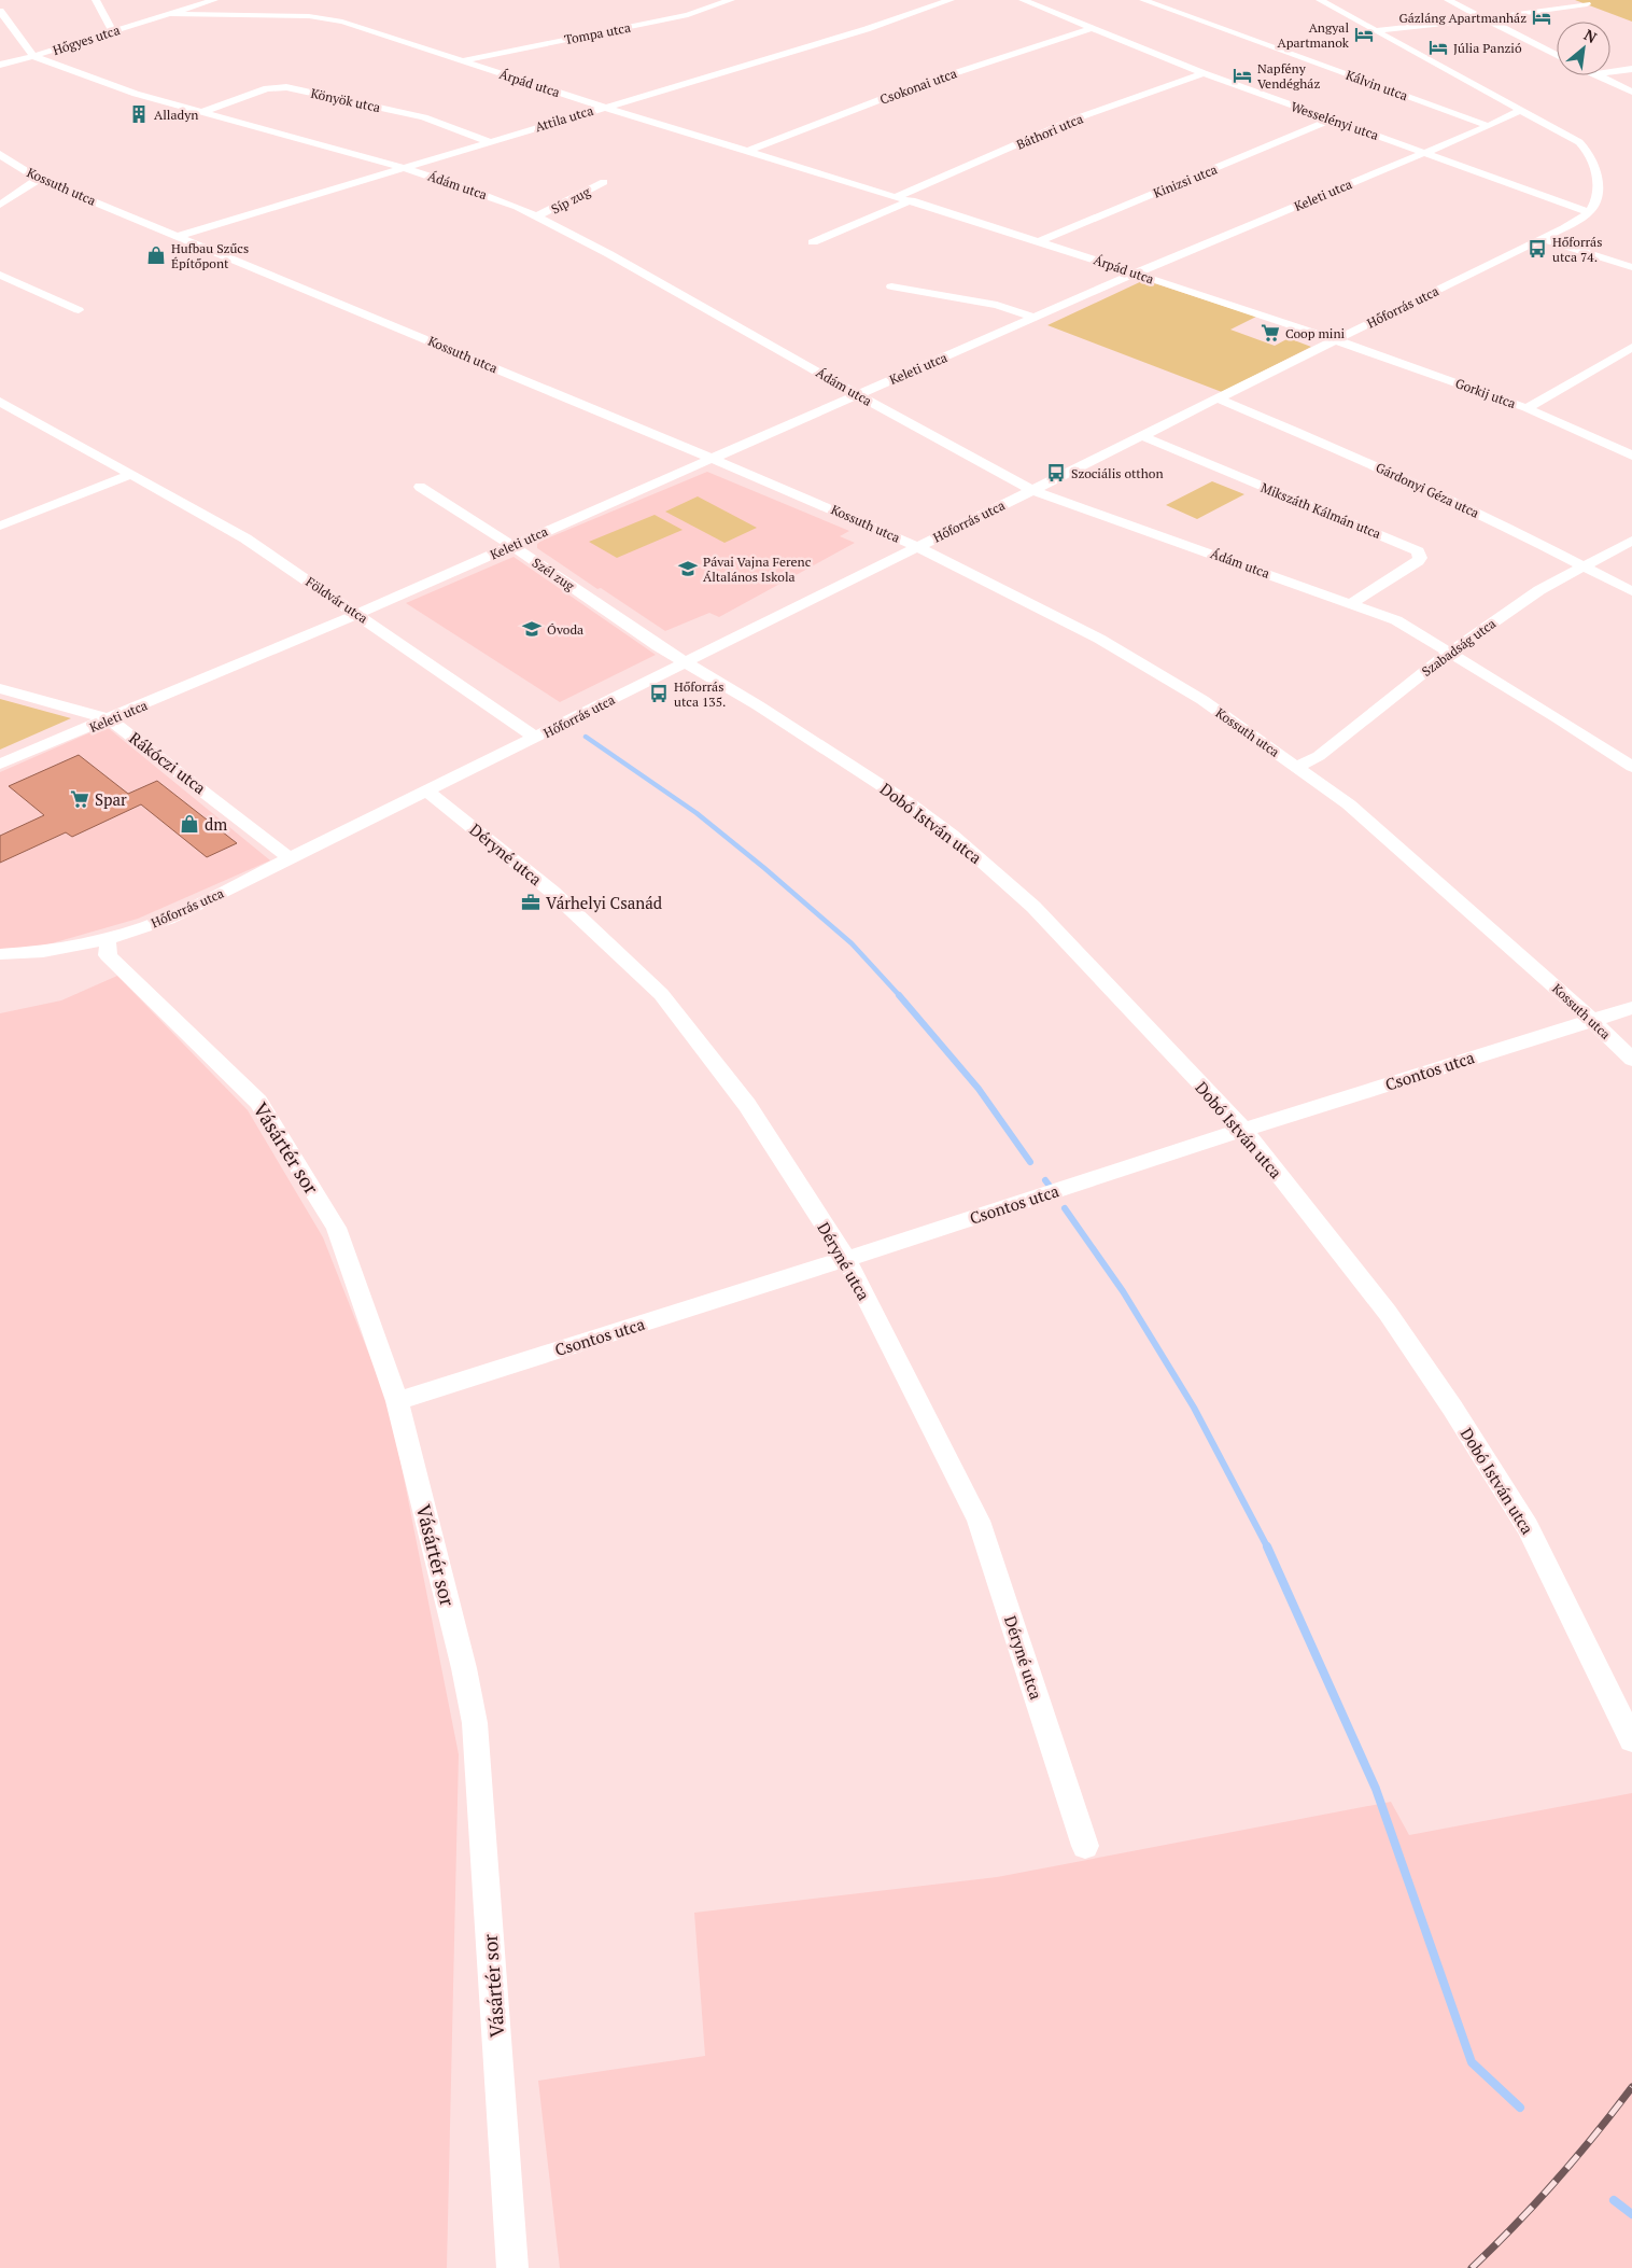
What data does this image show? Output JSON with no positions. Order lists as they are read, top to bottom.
{
  "streets": {
    "street": [
      "Tompa utca",
      "Hőgyes utca",
      "Árpád utca",
      "Kálvin utca",
      "Csokonai utca",
      "Könyök utca",
      "Attila utca",
      "Wesselényi utca",
      "Báthori utca",
      "Kinizsi utca",
      "Ádám utca",
      "Kossuth utca",
      "Keleti utca",
      "Síp zug",
      "Hőforrás utca",
      "Gorkij utca",
      "Gárdonyi Géza utca",
      "Mikszáth Kálmán utca",
      "Szél zug",
      "Földvár utca",
      "Szabadság utca",
      "Rákóczi utca",
      "Dobó István utca",
      "Déryné utca",
      "Csontos utca",
      "Vásártér sor"
    ]
  },
  "crossings": [
    ["Tompa utca", "Árpád utca"],
    ["Hőgyes utca", "Árpád utca"],
    ["Hőgyes utca", "Ádám utca"],
    ["Árpád utca", "Csokonai utca"],
    ["Árpád utca", "Attila utca"],
    ["Árpád utca", "Báthori utca"],
    ["Árpád utca", "Kinizsi utca"],
    ["Árpád utca", "Keleti utca"],
    ["Árpád utca", "Hőforrás utca"],
    ["Árpád utca", "Gorkij utca"],
    ["Kálvin utca", "Keleti utca"],
    ["Csokonai utca", "Wesselényi utca"],
    ["Könyök utca", "Attila utca"],
    ["Könyök utca", "Ádám utca"],
    ["Attila utca", "Ádám utca"],
    ["Attila utca", "Kossuth utca"],
    ["Wesselényi utca", "Báthori utca"],
    ["Wesselényi utca", "Kinizsi utca"],
    ["Wesselényi utca", "Keleti utca"],
    ["Wesselényi utca", "Hőforrás utca"],
    ["Ádám utca", "Keleti utca"],
    ["Ádám utca", "Síp zug"],
    ["Ádám utca", "Hőforrás utca"],
    ["Ádám utca", "Mikszáth Kálmán utca"],
    ["Ádám utca", "Szabadság utca"],
    ["Kossuth utca", "Keleti utca"],
    ["Kossuth utca", "Hőforrás utca"],
    ["Kossuth utca", "Szabadság utca"],
    ["Kossuth utca", "Csontos utca"],
    ["Keleti utca", "Szél zug"],
    ["Keleti utca", "Földvár utca"],
    ["Keleti utca", "Rákóczi utca"],
    ["Hőforrás utca", "Gorkij utca"],
    ["Hőforrás utca", "Gárdonyi Géza utca"],
    ["Hőforrás utca", "Mikszáth Kálmán utca"],
    ["Hőforrás utca", "Szél zug"],
    ["Hőforrás utca", "Földvár utca"],
    ["Hőforrás utca", "Rákóczi utca"],
    ["Hőforrás utca", "Dobó István utca"],
    ["Hőforrás utca", "Déryné utca"],
    ["Hőforrás utca", "Vásártér sor"],
    ["Gárdonyi Géza utca", "Szabadság utca"],
    ["Szél zug", "Dobó István utca"],
    ["Dobó István utca", "Csontos utca"],
    ["Déryné utca", "Csontos utca"],
    ["Csontos utca", "Vásártér sor"]
  ],
  "places": {
    "hotel": [
      "Gázláng Apartmanház",
      "Angyal Apartmanok",
      "Júlia Panzió",
      "Napfény Vendégház"
    ],
    "building": ["Alladyn"],
    "bus stop": ["Hőforrás utca 74.", "Szociális otthon", "Hőforrás utca 135."],
    "shop": ["Hufbau Szűcs Építőpont", "dm"],
    "supermarket": ["Coop mini", "Spar"],
    "school or university": ["Pávai Vajna Ferenc Általános Iskola", "Óvoda"],
    "office": ["Várhelyi Csanád"]
  },
  "north": "top right"
}
